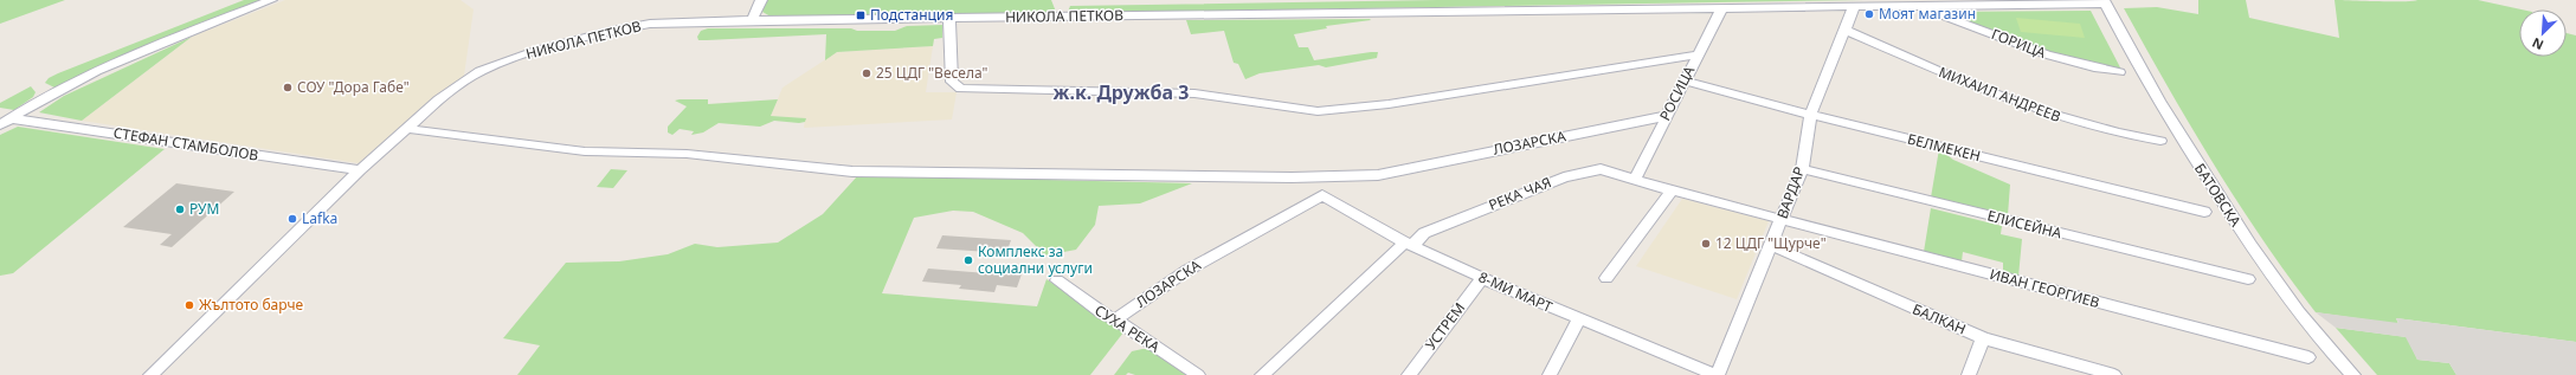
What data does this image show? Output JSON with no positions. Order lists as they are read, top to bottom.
{
  "streets": {
    "street": [
      "НИКОЛА ПЕТКОВ",
      "ГОРИЦА",
      "РОСИЦА",
      "МИХАИЛ АНДРЕЕВ",
      "ЛОЗАРСКА",
      "СТЕФАН СТАМБОЛОВ",
      "БЕЛМЕКЕН",
      "ВАРДАР",
      "РЕКА ЧАЯ",
      "БАТОВСКА",
      "ЕЛИСЕЙНА",
      "ИВАН ГЕОРГИЕВ",
      "8-МИ МАРТ",
      "БАЛКАН",
      "УСТРЕМ",
      "СУХА РЕКА"
    ]
  },
  "crossings": [
    ["НИКОЛА ПЕТКОВ", "ГОРИЦА"],
    ["НИКОЛА ПЕТКОВ", "РОСИЦА"],
    ["НИКОЛА ПЕТКОВ", "ЛОЗАРСКА"],
    ["НИКОЛА ПЕТКОВ", "СТЕФАН СТАМБОЛОВ"],
    ["НИКОЛА ПЕТКОВ", "ВАРДАР"],
    ["НИКОЛА ПЕТКОВ", "БАТОВСКА"],
    ["РОСИЦА", "ЛОЗАРСКА"],
    ["РОСИЦА", "БЕЛМЕКЕН"],
    ["РОСИЦА", "РЕКА ЧАЯ"],
    ["МИХАИЛ АНДРЕЕВ", "ВАРДАР"],
    ["ЛОЗАРСКА", "8-МИ МАРТ"],
    ["ЛОЗАРСКА", "СУХА РЕКА"],
    ["БЕЛМЕКЕН", "ВАРДАР"],
    ["ВАРДАР", "ЕЛИСЕЙНА"],
    ["ВАРДАР", "ИВАН ГЕОРГИЕВ"],
    ["ВАРДАР", "8-МИ МАРТ"],
    ["ВАРДАР", "БАЛКАН"],
    ["РЕКА ЧАЯ", "8-МИ МАРТ"],
    ["8-МИ МАРТ", "УСТРЕМ"]
  ],
  "districts": ["ж.к. Дружба 3"],
  "places": {
    "other": [
      "Моят магазин",
      "25 ЦДГ \"Весела\"",
      "СОУ \"Дора Габе\"",
      "РУМ",
      "Lafka",
      "12 ЦДГ \"Щурче\"",
      "Комплекс за социални услуги",
      "Жълтото барче"
    ],
    "transit": ["Подстанция"]
  },
  "north": "bottom left"
}
